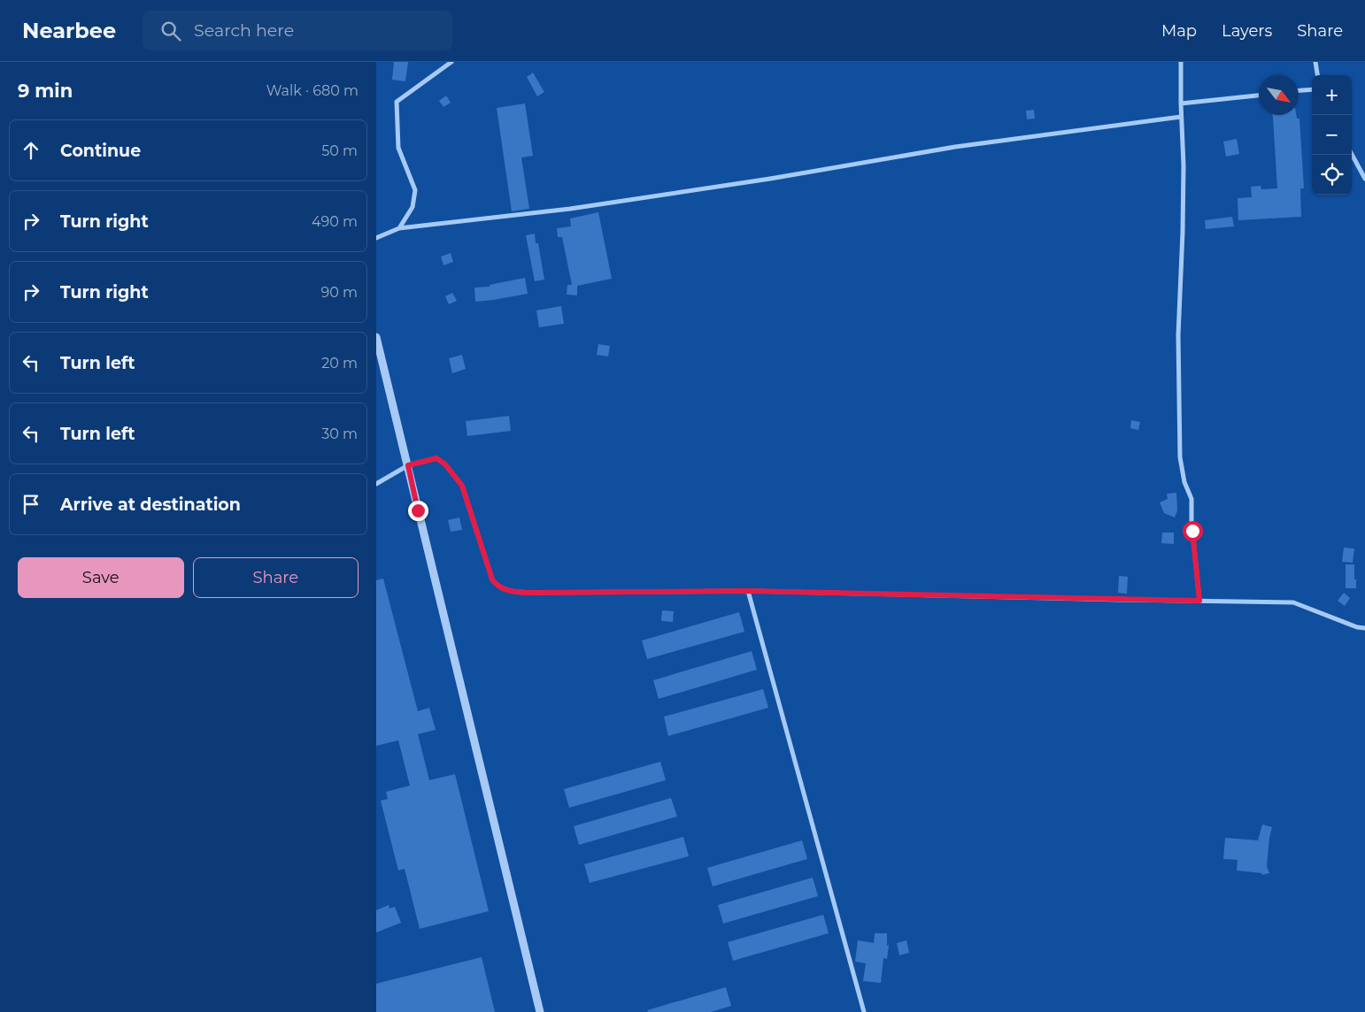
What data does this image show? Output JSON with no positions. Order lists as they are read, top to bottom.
{
  "north": "bottom right",
  "page": {
    "header": "Nearbee",
    "search": "Search here",
    "nav": ["Map", "Layers", "Share"],
    "heading": ["9 min", "Walk · 680 m"],
    "map_buttons": ["+", "−"],
    "list": [
      ["Continue", "50 m"],
      ["Turn right", "490 m"],
      ["Turn right", "90 m"],
      ["Turn left", "20 m"],
      ["Turn left", "30 m"],
      "Arrive at destination"
    ],
    "buttons": ["Save", "Share"]
  }
}
